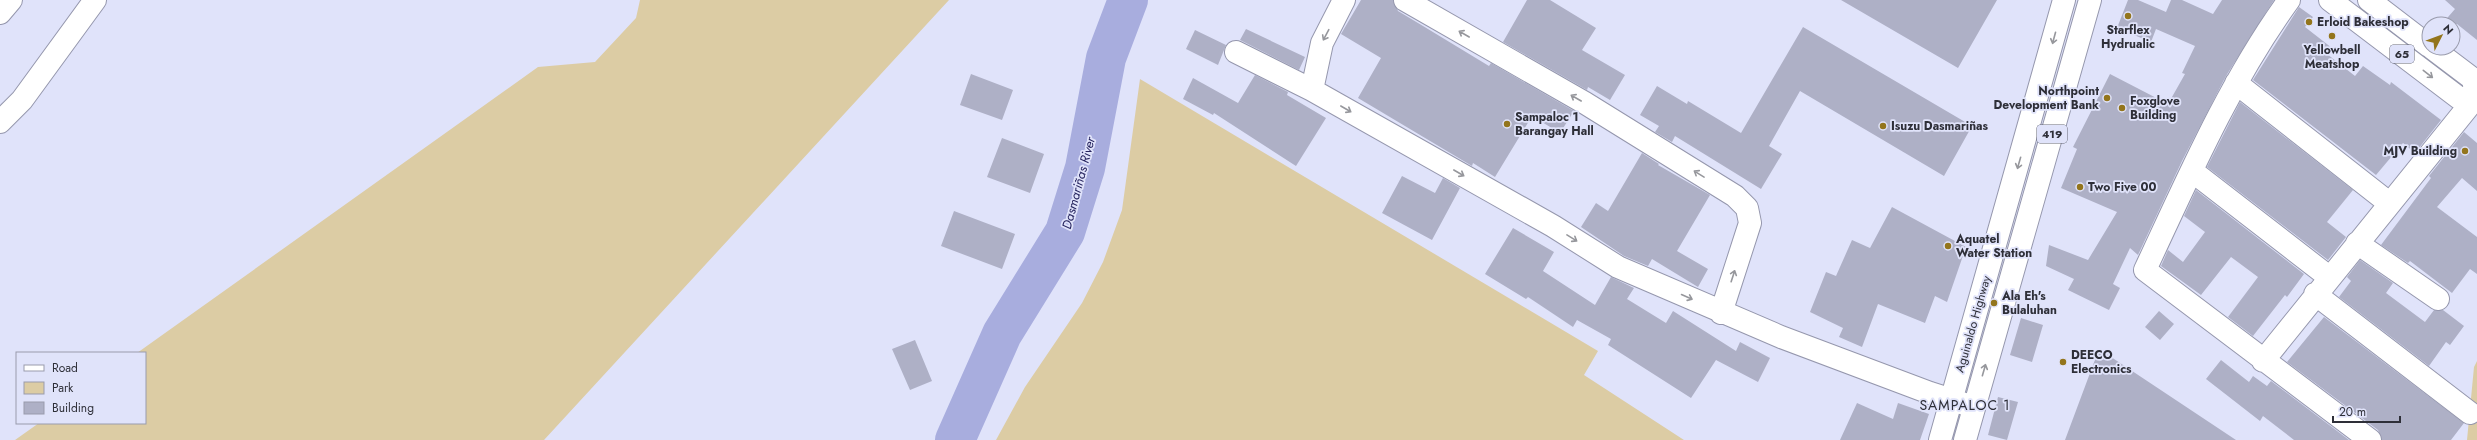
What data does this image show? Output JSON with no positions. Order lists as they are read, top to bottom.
{
  "streets": {
    "street": ["65", "419", "Aguinaldo Highway"]
  },
  "districts": ["SAMPALOC 1"],
  "water": ["Dasmariñas River"],
  "places": [
    "Starflex Hydrualic",
    "Erloid Bakeshop",
    "Yellowbell Meatshop",
    "Northpoint Development Bank",
    "Foxglove Building",
    "Sampaloc 1 Barangay Hall",
    "Isuzu Dasmariñas",
    "MJV Building",
    "Two Five 00",
    "Aquatel Water Station",
    "Ala Eh's Bulaluhan",
    "DEECO Electronics"
  ],
  "legend": ["Road", "Park", "Building"],
  "scale_bar": "20 m",
  "north": "top right"
}
